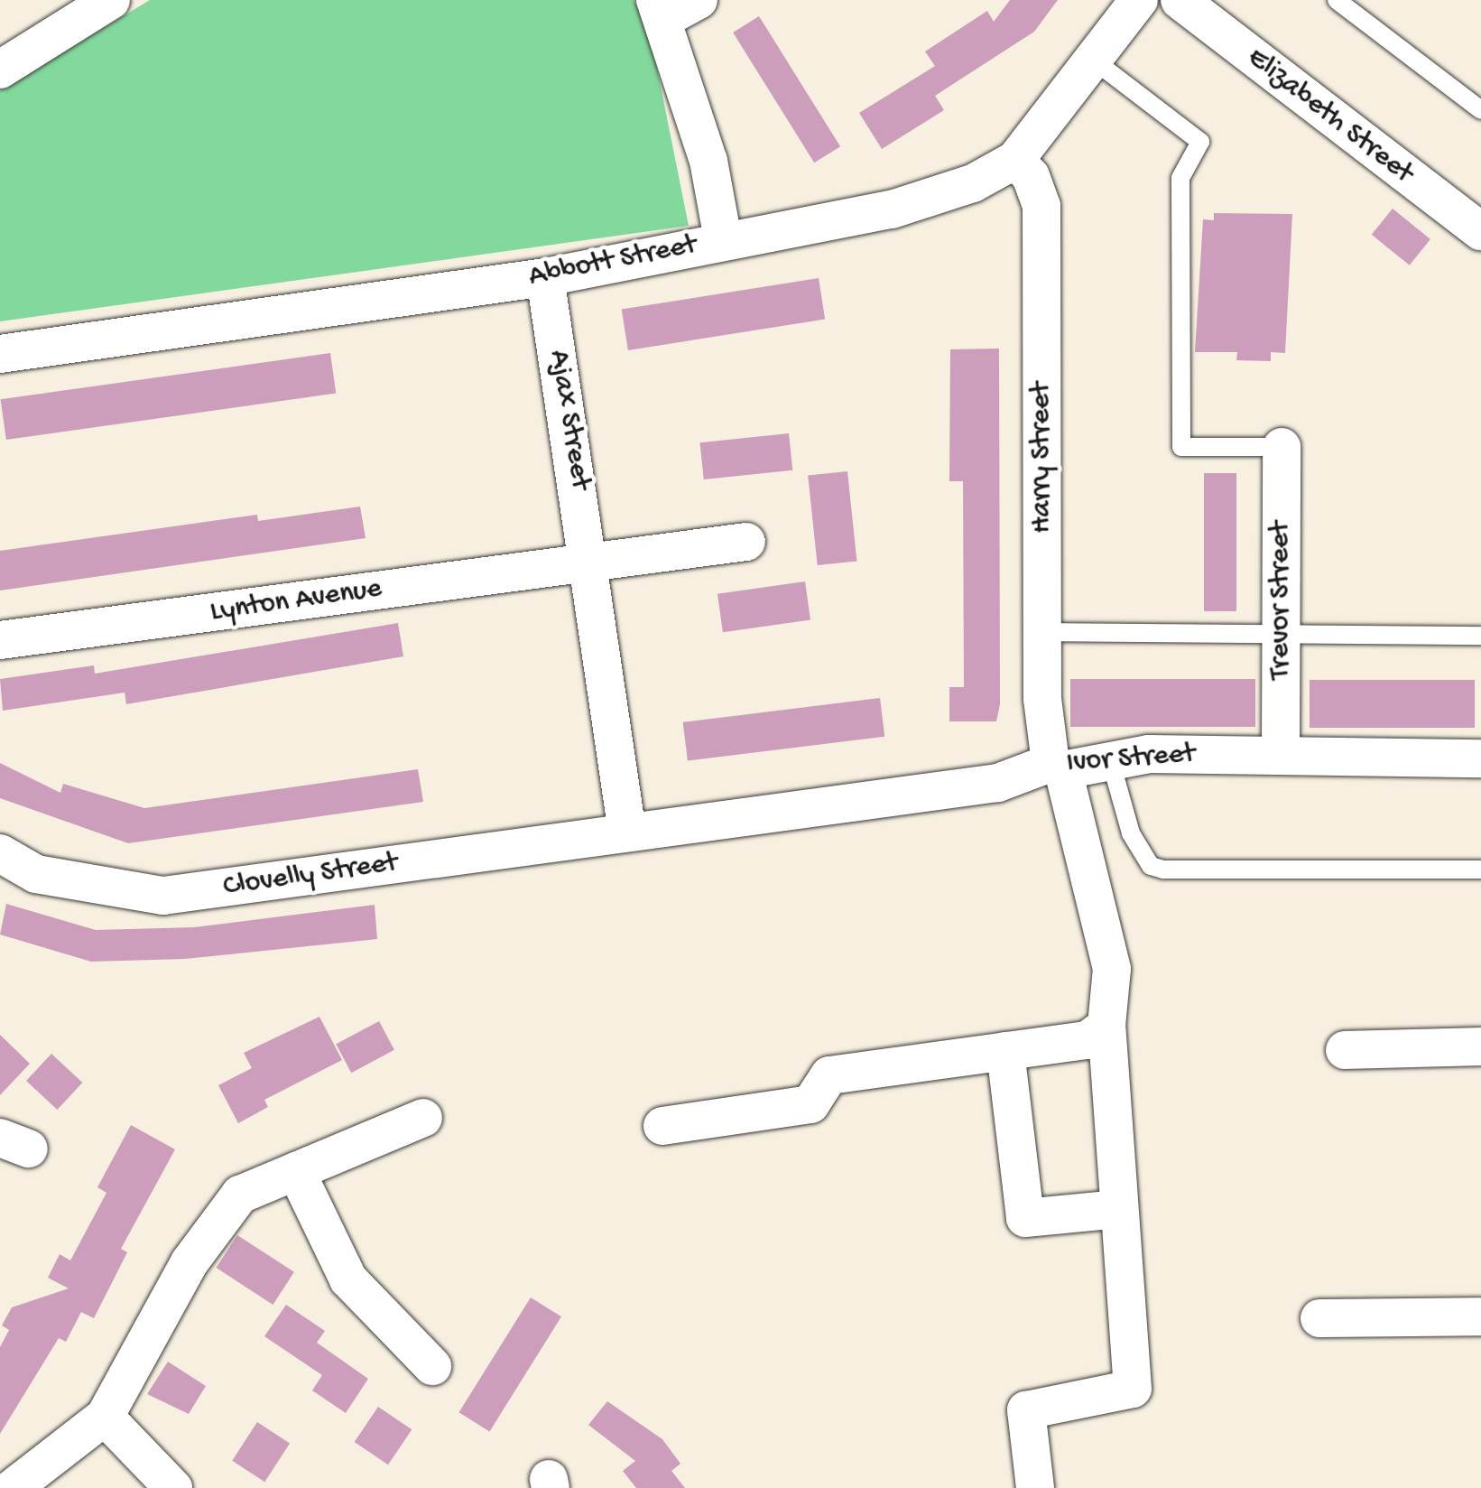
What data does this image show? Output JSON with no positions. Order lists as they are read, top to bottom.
{
  "streets": {
    "street": [
      "Elizabeth Street",
      "Abbott Street",
      "Ajax Street",
      "Harry Street",
      "Trevor Street",
      "Lynton Avenue",
      "Ivor Street",
      "Clovelly Street"
    ]
  },
  "crossings": [
    ["Abbott Street", "Ajax Street"],
    ["Abbott Street", "Harry Street"],
    ["Ajax Street", "Lynton Avenue"],
    ["Ajax Street", "Ivor Street"],
    ["Ajax Street", "Clovelly Street"],
    ["Harry Street", "Ivor Street"],
    ["Trevor Street", "Ivor Street"],
    ["Ivor Street", "Clovelly Street"]
  ]
}
